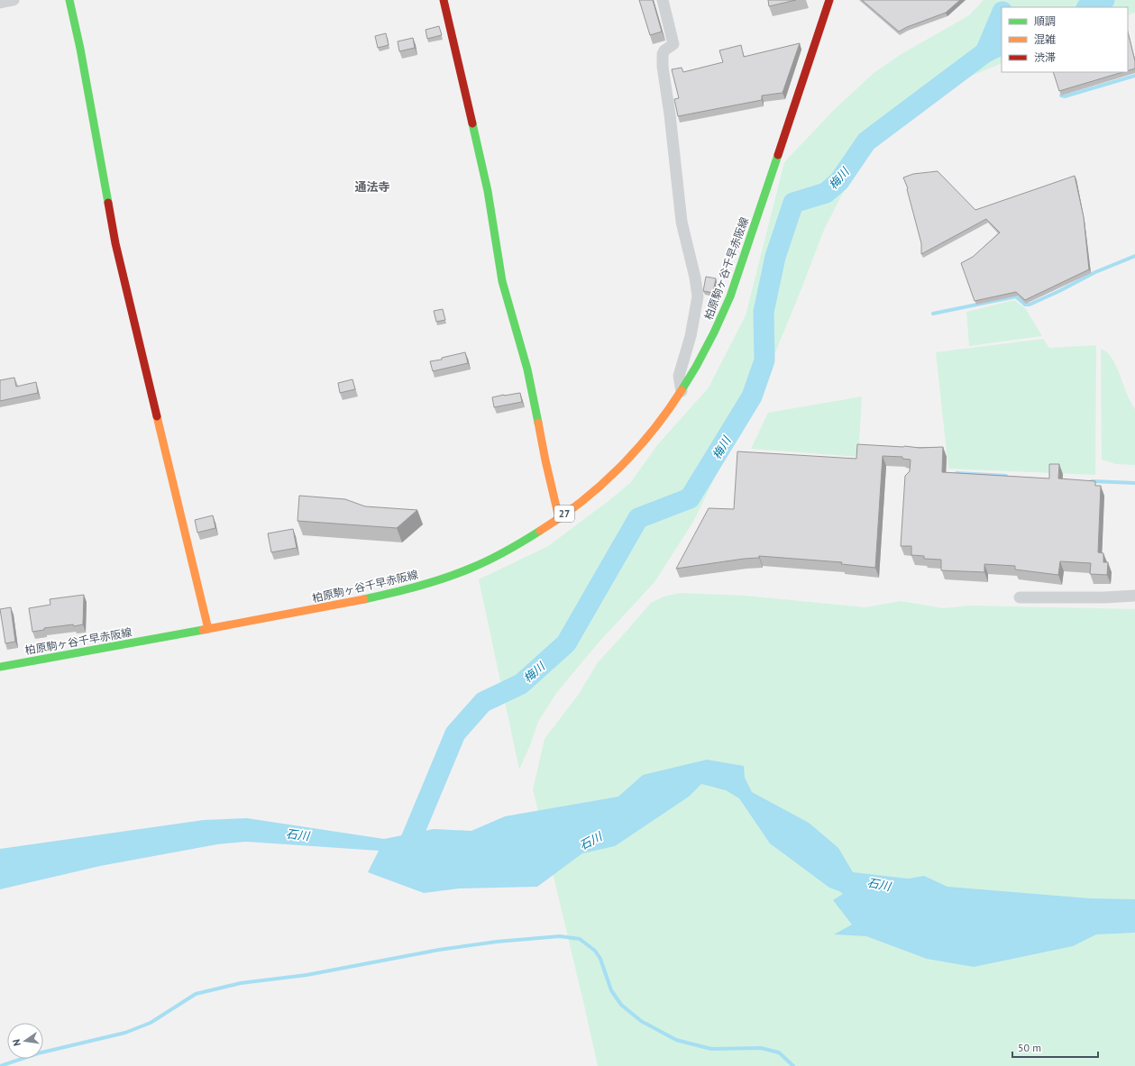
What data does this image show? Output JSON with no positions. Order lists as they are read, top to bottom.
{
  "streets": {
    "main road": ["柏原駒ヶ谷千早赤阪線", "27"]
  },
  "districts": ["通法寺"],
  "water": ["梅川", "石川"],
  "legend": ["順調", "混雑", "渋滞"],
  "scale_bar": "50 m",
  "north": "left"
}
